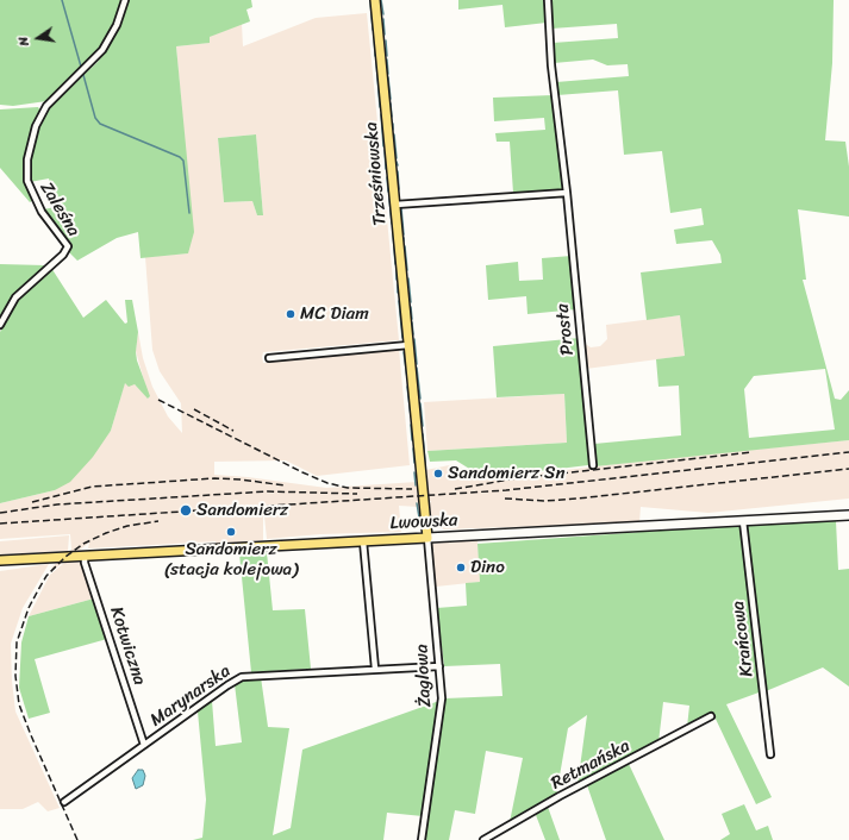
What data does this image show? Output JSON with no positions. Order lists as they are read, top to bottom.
{
  "streets": {
    "main road": ["Trześniowska", "Lwowska"],
    "street": [
      "Zaleśna",
      "Prosta",
      "Krańcowa",
      "Kotwiczna",
      "Żaglowa",
      "Marynarska",
      "Retmańska"
    ]
  },
  "crossings": [
    ["Trześniowska", "Lwowska"],
    ["Trześniowska", "Żaglowa"],
    ["Lwowska", "Krańcowa"],
    ["Lwowska", "Kotwiczna"],
    ["Lwowska", "Żaglowa"],
    ["Kotwiczna", "Marynarska"],
    ["Żaglowa", "Marynarska"]
  ],
  "places": [
    "MC Diam",
    "Sandomierz Sn",
    "Sandomierz",
    "Sandomierz (stacja kolejowa)",
    "Dino"
  ],
  "north": "left"
}
